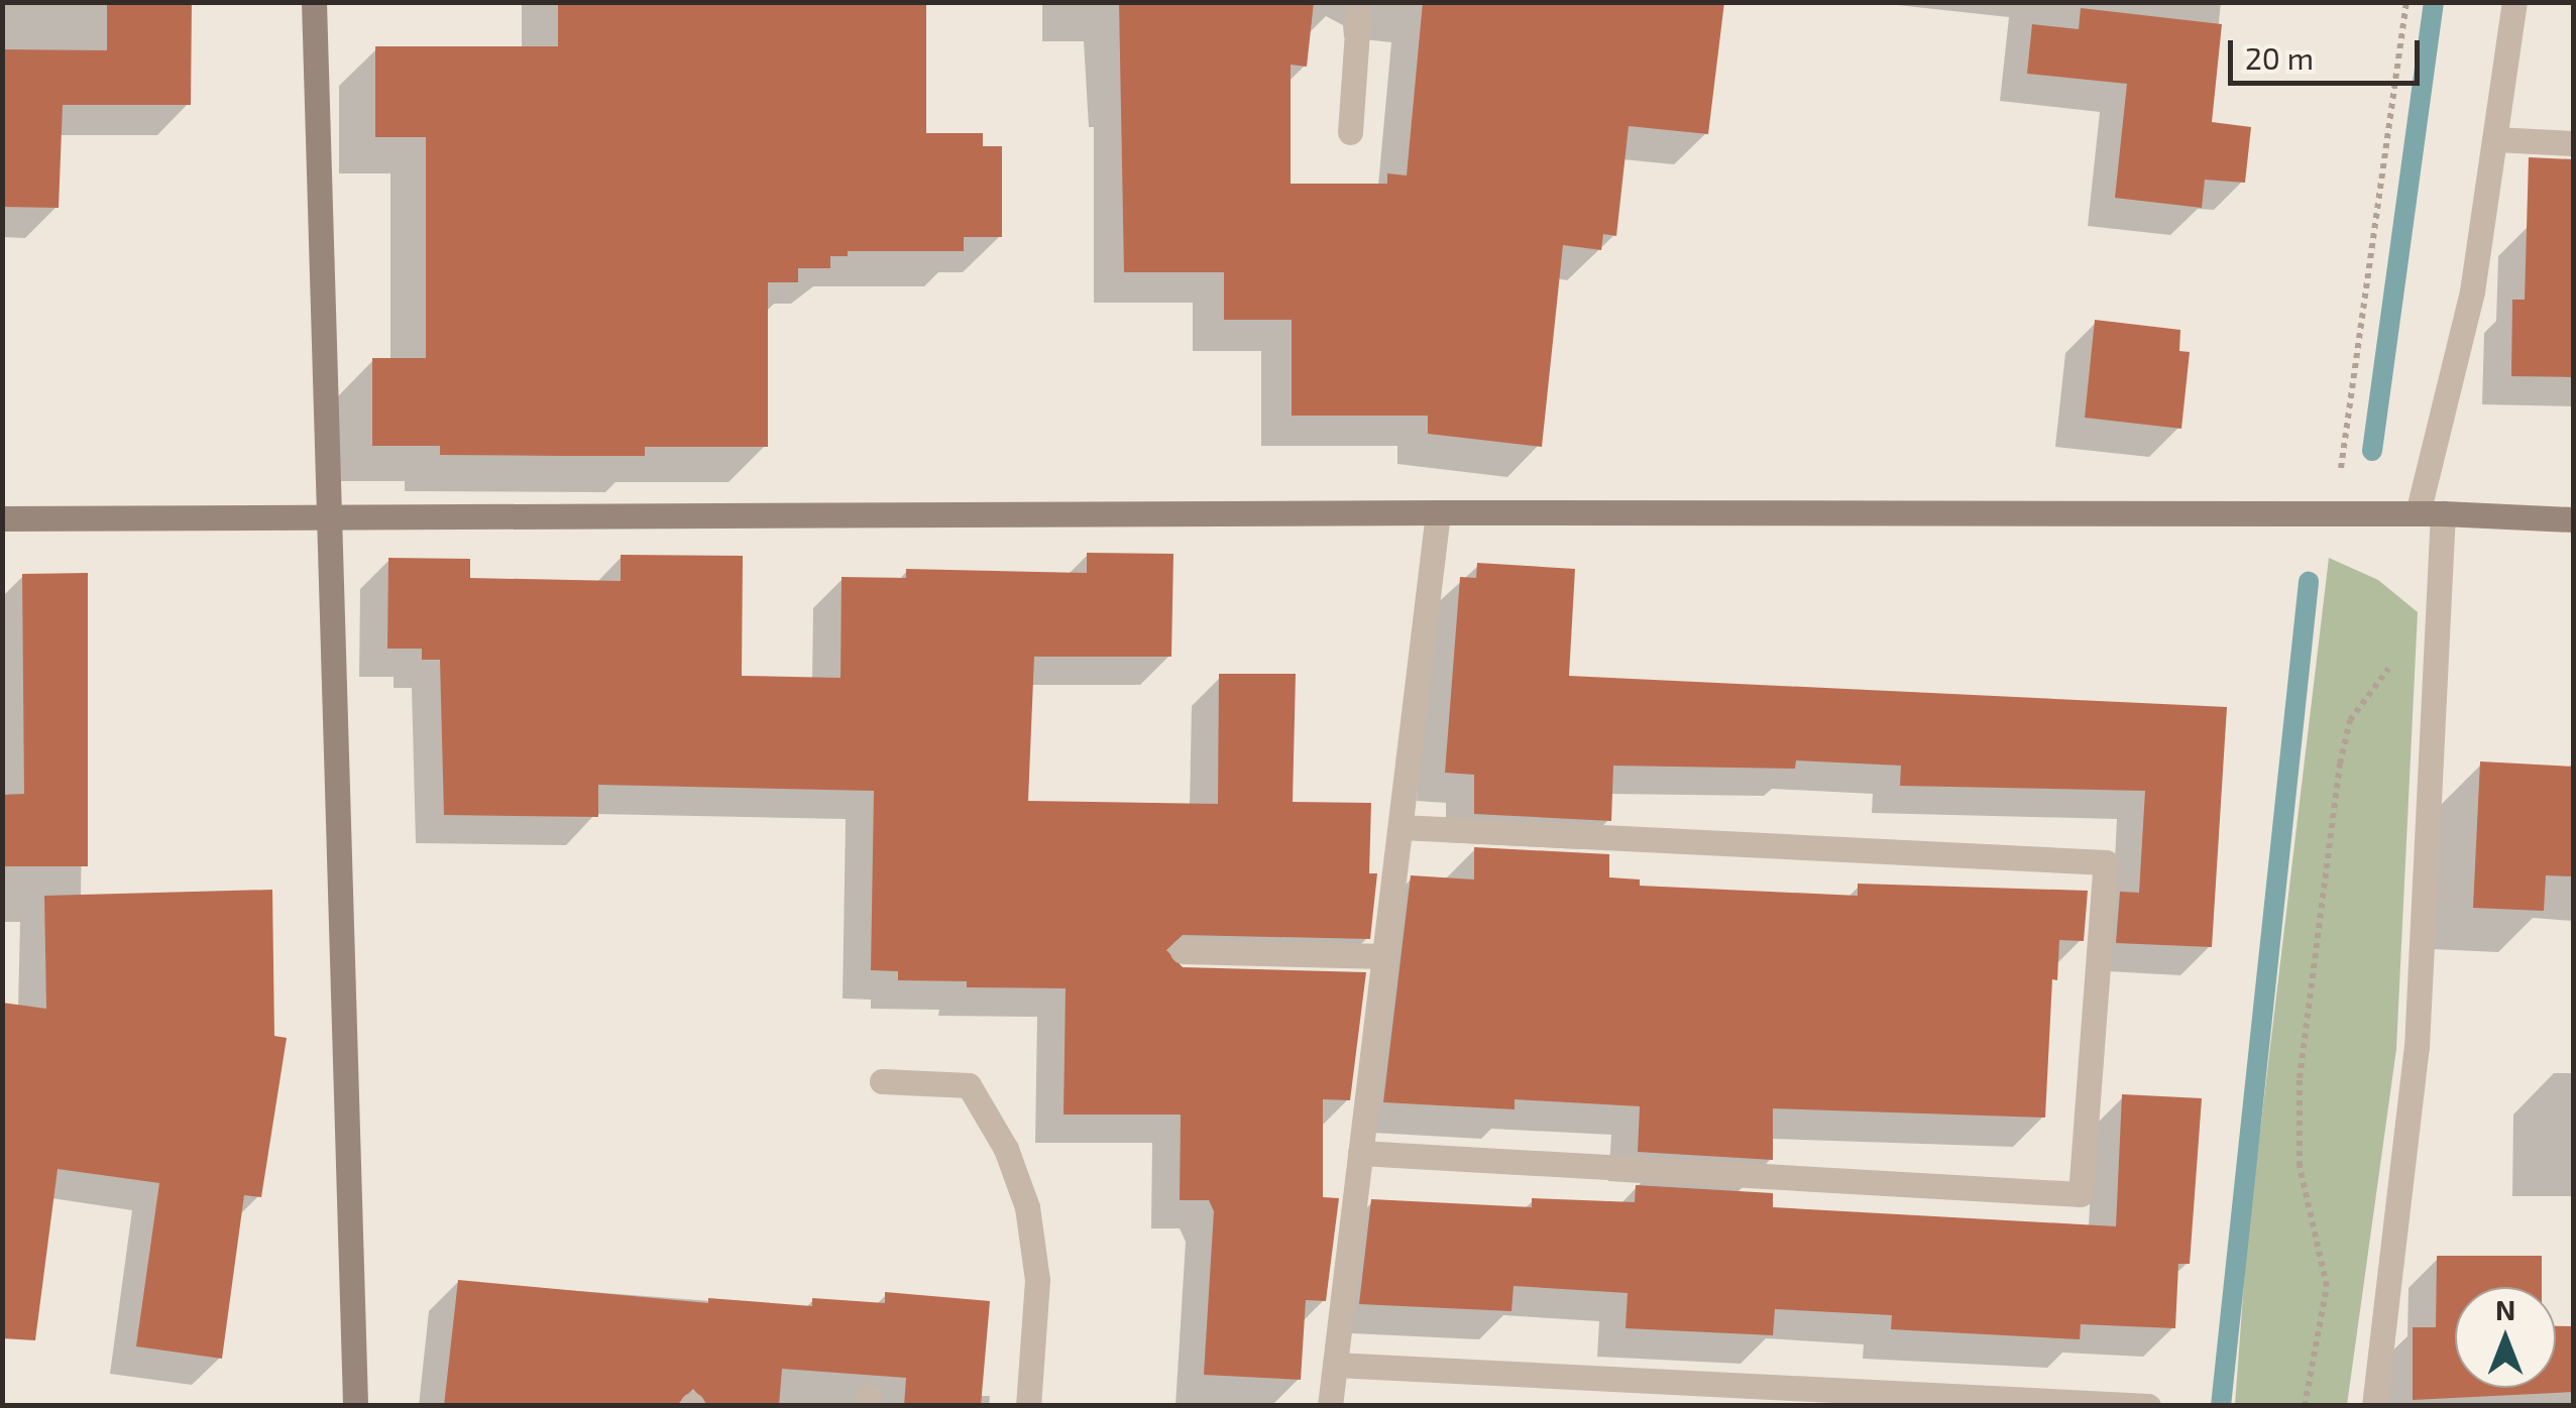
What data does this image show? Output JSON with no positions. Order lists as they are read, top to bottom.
{
  "scale_bar": "20 m",
  "north": "top"
}
